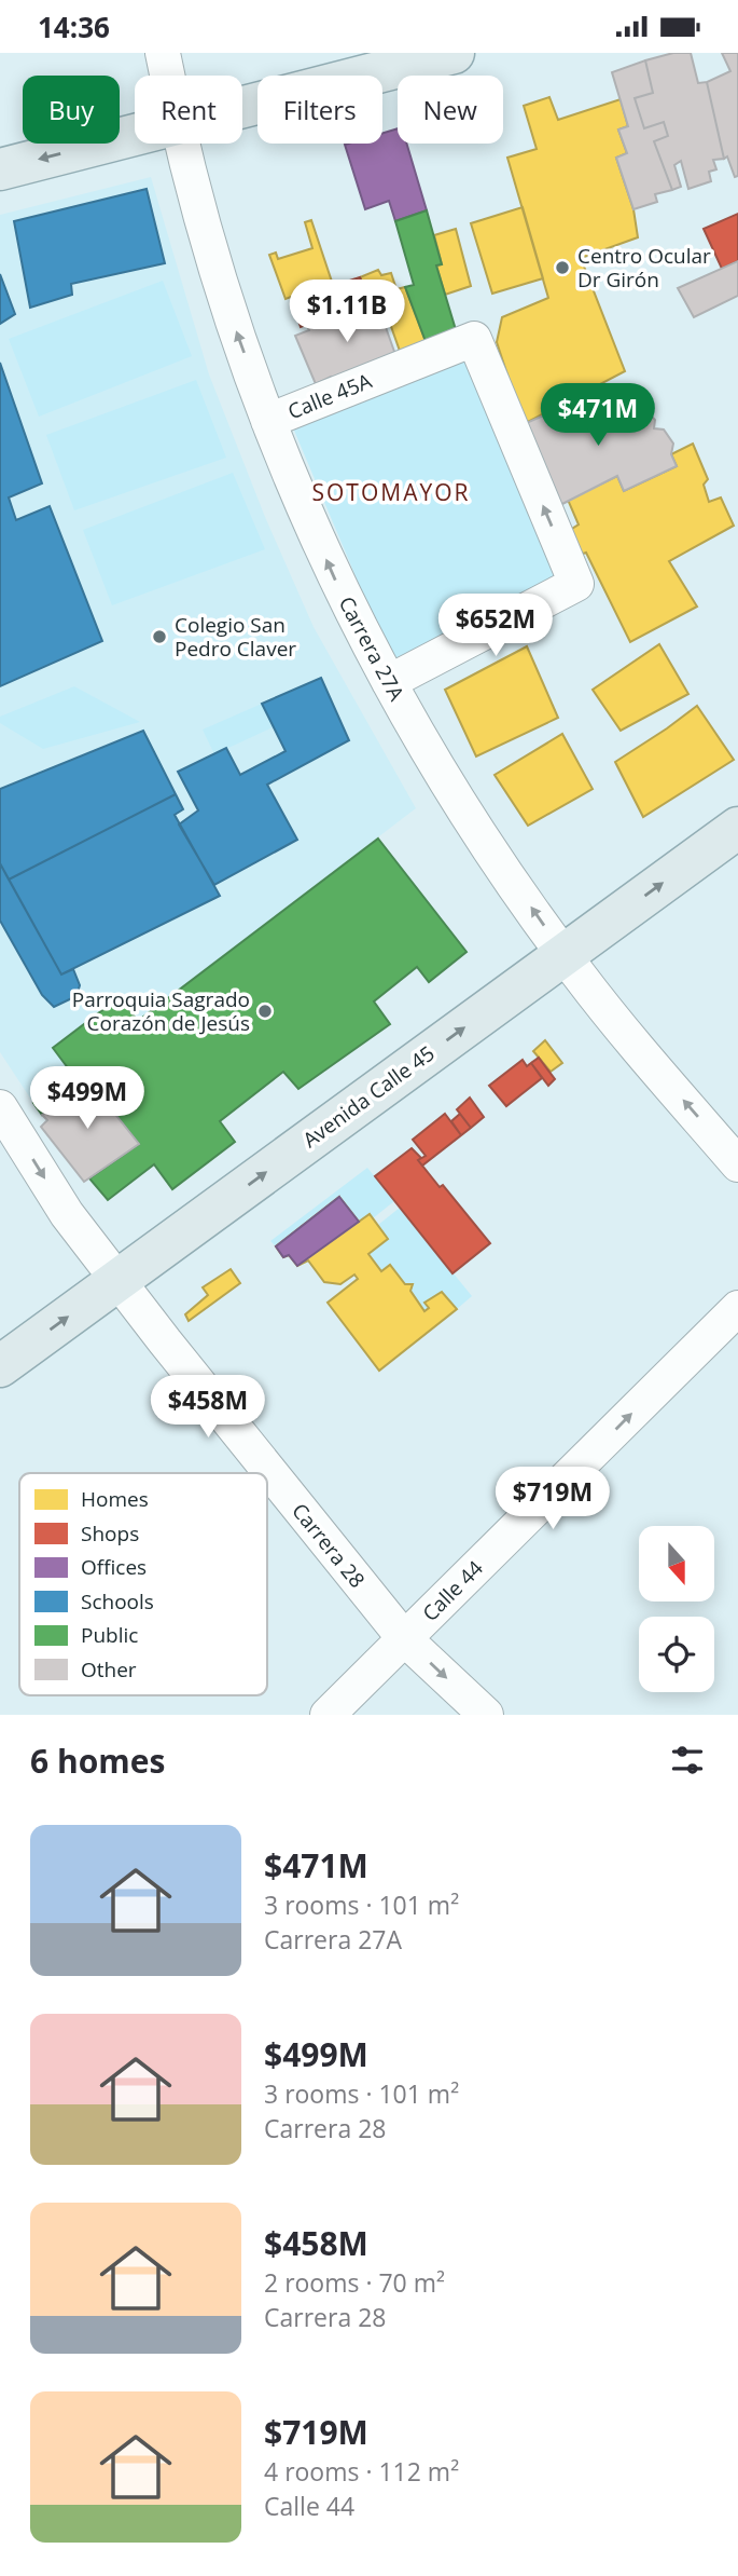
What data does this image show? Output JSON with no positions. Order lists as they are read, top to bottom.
{
  "streets": {
    "main road": ["Avenida Calle 45"],
    "street": [
      "Calle 45A",
      "Carrera 27A",
      "Carrera 28",
      "Calle 44"
    ]
  },
  "crossings": [
    ["Calle 45A", "Carrera 27A"],
    ["Carrera 27A", "Avenida Calle 45"],
    ["Avenida Calle 45", "Carrera 28"],
    ["Carrera 28", "Calle 44"]
  ],
  "one_way": [
    "Carrera 27A",
    "Avenida Calle 45",
    "Carrera 28",
    "Calle 44"
  ],
  "districts": ["SOTOMAYOR"],
  "places": ["Centro Ocular Dr Girón", "Colegio San Pedro Claver", "Parroquia Sagrado Corazón de Jesús"],
  "legend": [
    "Homes",
    "Shops",
    "Offices",
    "Schools",
    "Public",
    "Other"
  ],
  "north": "bottom",
  "page": {
    "status": "14:36",
    "chip": [
      "Buy",
      "Rent",
      "Filters",
      "New"
    ],
    "price": [
      "$1.11B",
      "$471M",
      "$652M",
      "$499M",
      "$458M",
      "$719M"
    ],
    "heading": "6 homes",
    "list": [
      {
        "name": "$471M",
        "note": "3 rooms · 101 m² · Carrera 27A"
      },
      {
        "name": "$499M",
        "note": "3 rooms · 101 m² · Carrera 28"
      },
      {
        "name": "$458M",
        "note": "2 rooms · 70 m² · Carrera 28"
      },
      {
        "name": "$719M",
        "note": "4 rooms · 112 m² · Calle 44"
      }
    ]
  }
}
